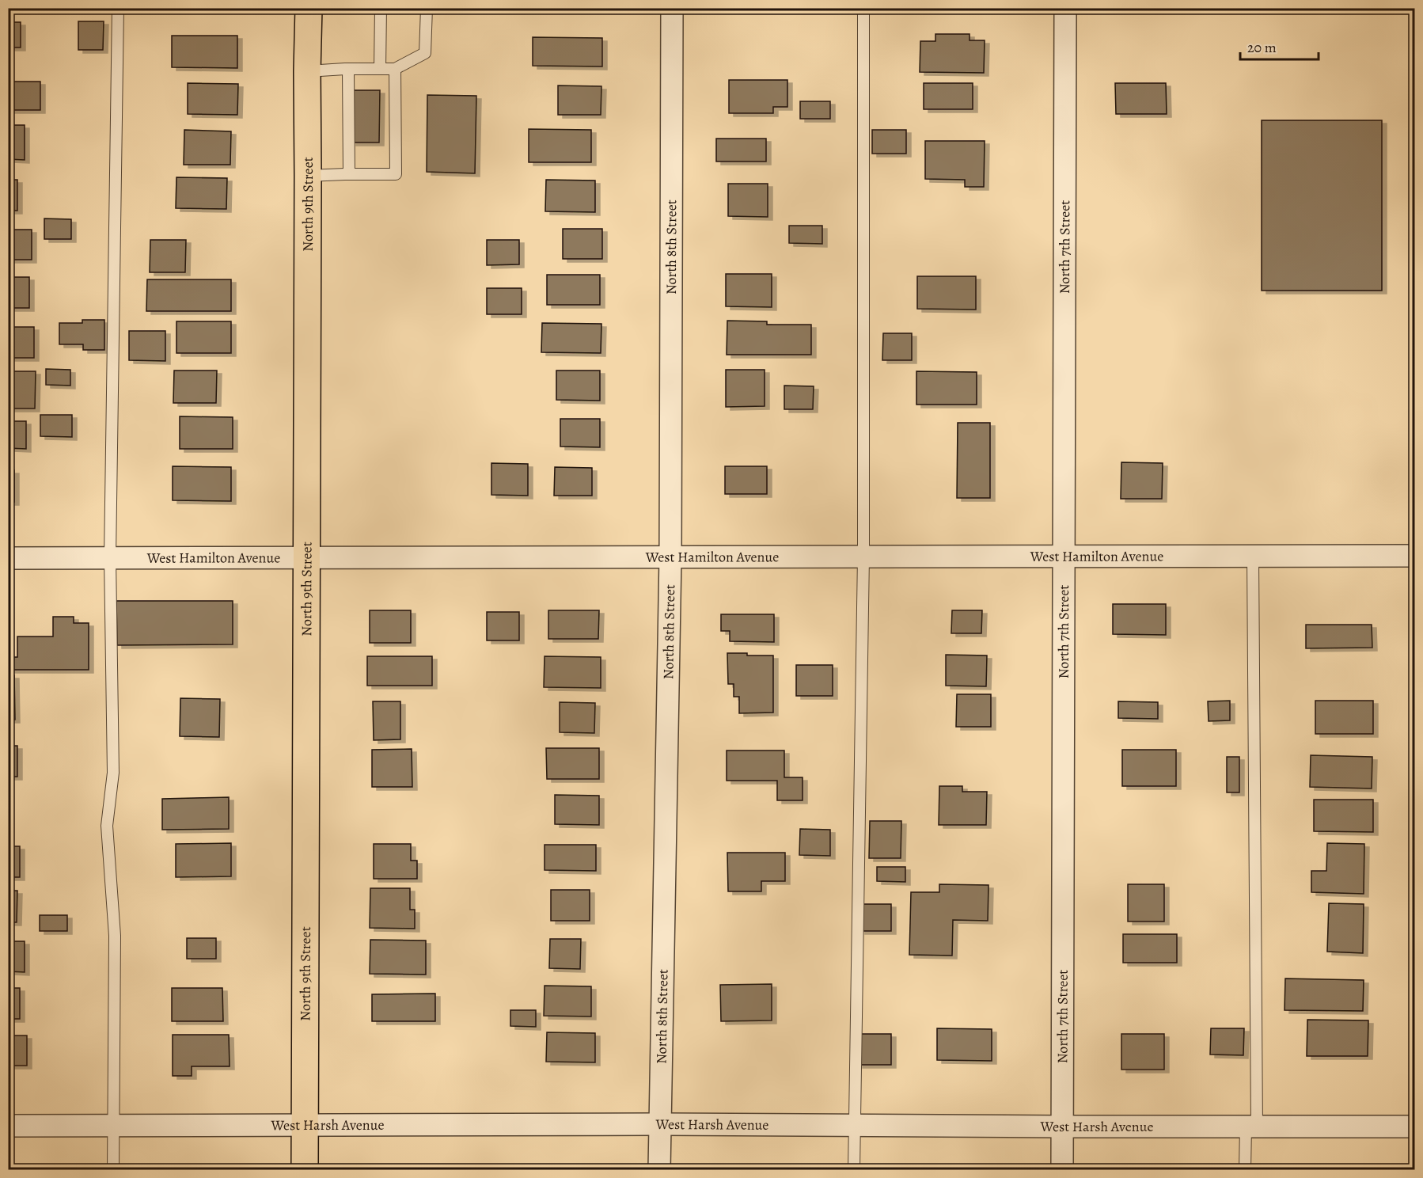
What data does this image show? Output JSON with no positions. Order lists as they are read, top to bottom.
{
  "streets": {
    "main road": ["North 9th Street"],
    "street": [
      "North 8th Street",
      "North 7th Street",
      "West Hamilton Avenue",
      "West Harsh Avenue"
    ]
  },
  "crossings": [
    ["North 9th Street", "West Hamilton Avenue"],
    ["North 9th Street", "West Harsh Avenue"],
    ["North 8th Street", "West Hamilton Avenue"],
    ["North 8th Street", "West Harsh Avenue"],
    ["North 7th Street", "West Hamilton Avenue"],
    ["North 7th Street", "West Harsh Avenue"]
  ],
  "scale_bar": "20 m"
}
